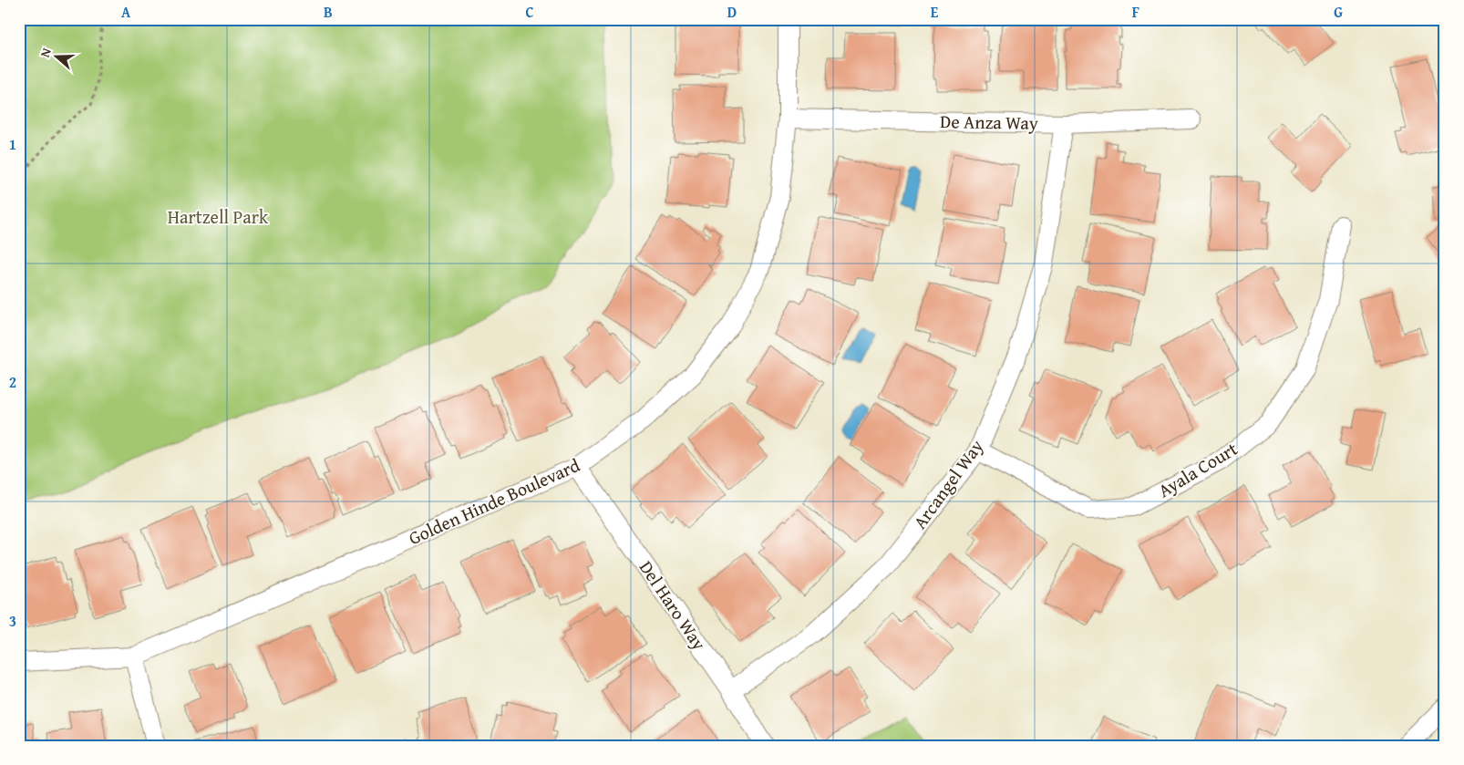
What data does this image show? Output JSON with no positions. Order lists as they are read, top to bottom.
{
  "streets": {
    "street": [
      "De Anza Way",
      "Ayala Court",
      "Arcangel Way",
      "Golden Hinde Boulevard",
      "Del Haro Way"
    ]
  },
  "crossings": [
    ["De Anza Way", "Arcangel Way"],
    ["De Anza Way", "Golden Hinde Boulevard"],
    ["Ayala Court", "Arcangel Way"],
    ["Arcangel Way", "Del Haro Way"],
    ["Golden Hinde Boulevard", "Del Haro Way"]
  ],
  "parks": ["Hartzell Park"],
  "north": "left",
  "grid": {
    "columns": [
      "A",
      "B",
      "C",
      "D",
      "E",
      "F",
      "G"
    ],
    "rows": ["1", "2", "3"]
  }
}
